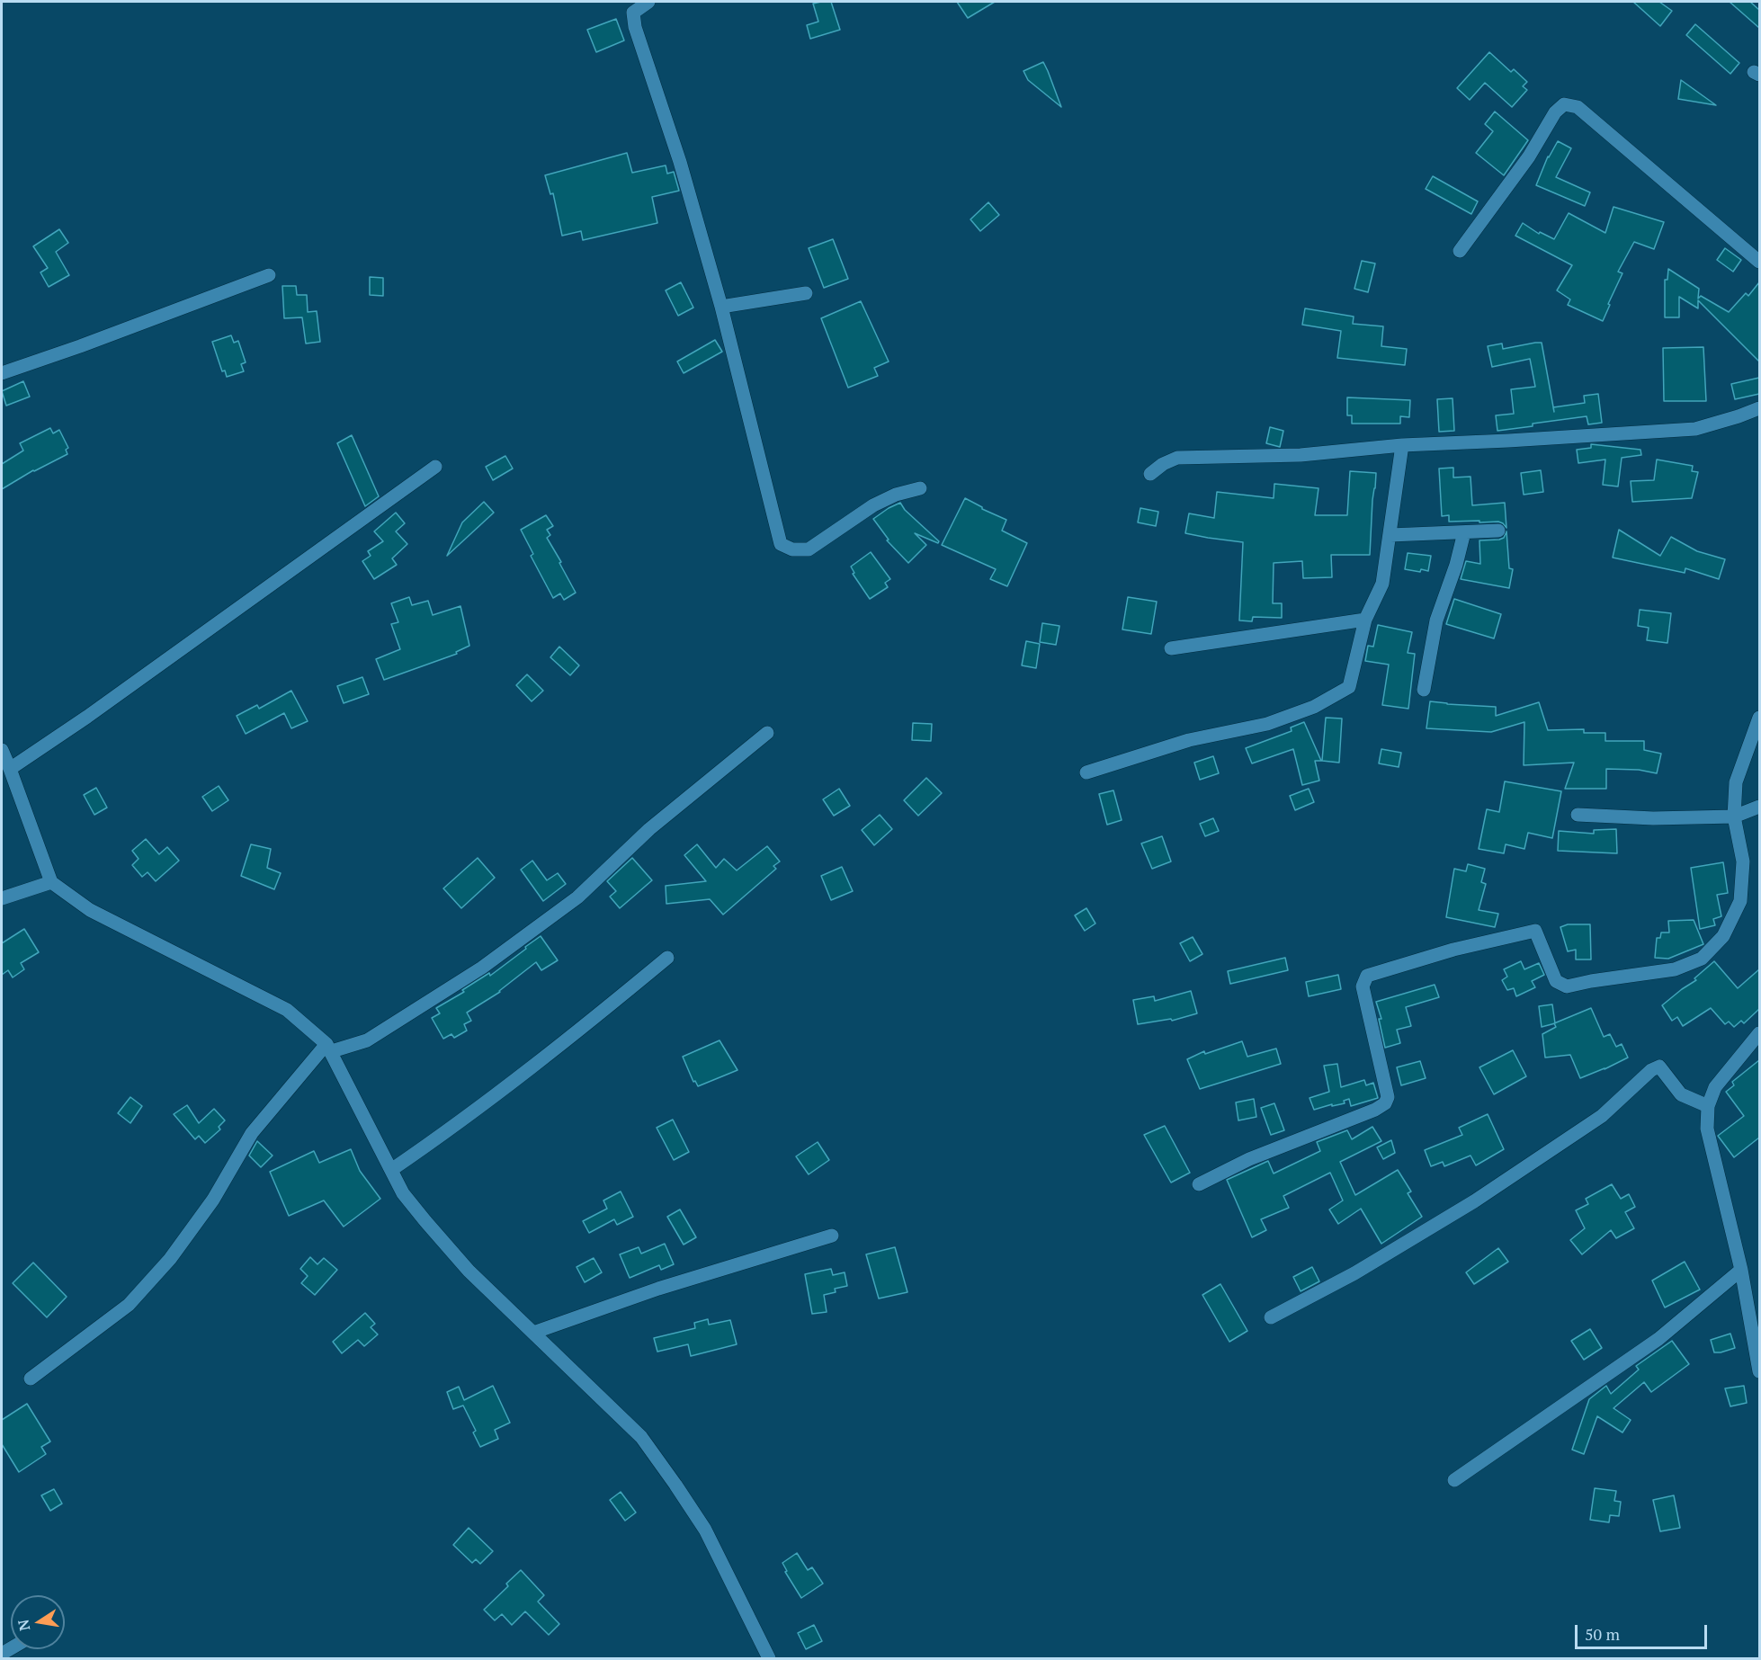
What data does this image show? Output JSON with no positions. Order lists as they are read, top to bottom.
{
  "scale_bar": "50 m",
  "north": "left"
}
